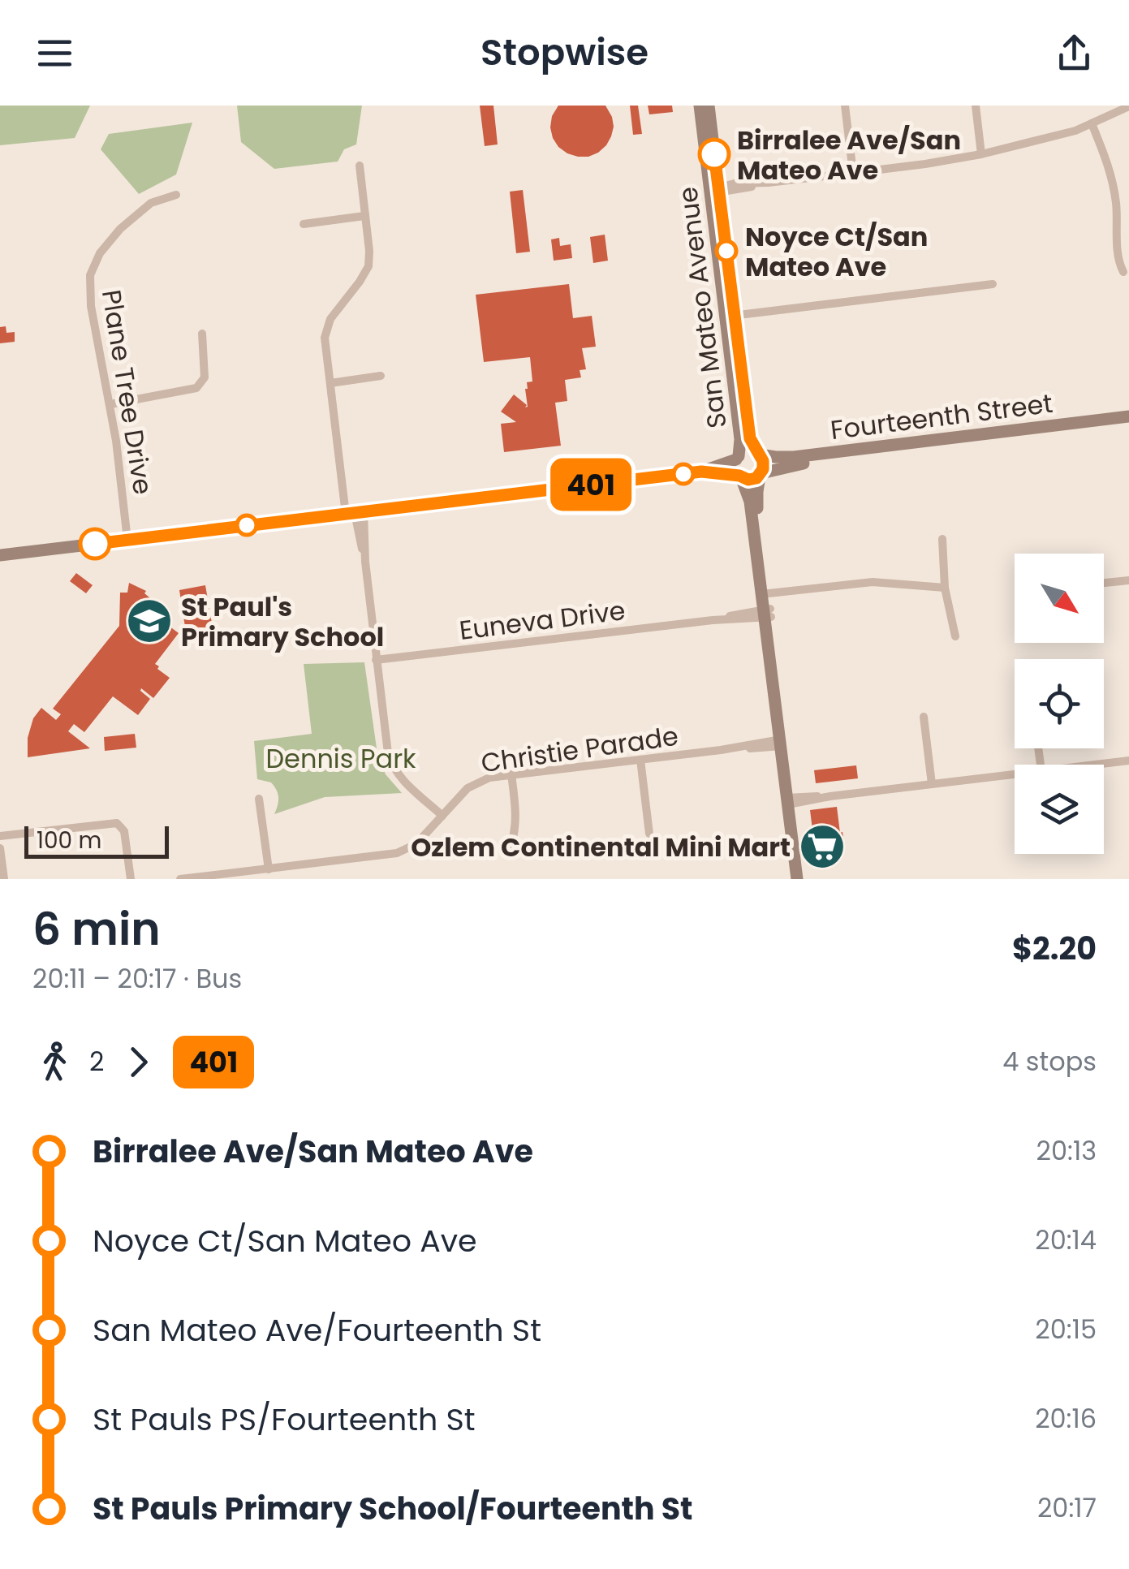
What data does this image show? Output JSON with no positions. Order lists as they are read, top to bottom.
{
  "streets": {
    "street": [
      "San Mateo Avenue",
      "Plane Tree Drive",
      "Fourteenth Street",
      "Euneva Drive",
      "Christie Parade"
    ]
  },
  "crossings": [
    ["San Mateo Avenue", "Fourteenth Street"]
  ],
  "parks": ["Dennis Park"],
  "places": {
    "other": ["Birralee Ave/San Mateo Ave", "Noyce Ct/San Mateo Ave"],
    "school or university": ["St Paul's Primary School"],
    "supermarket": ["Ozlem Continental Mini Mart"]
  },
  "lines": ["bus line 401"],
  "scale_bar": "100 m",
  "north": "bottom right",
  "page": {
    "header": "Stopwise",
    "on_map": "401",
    "scale": "100 m",
    "heading": ["6 min", "20:11 – 20:17 · Bus", "$2.20"],
    "legs": ["2", "401", "4 stops"],
    "list": [
      {
        "name": "Birralee Ave/San Mateo Ave",
        "value": "20:13"
      },
      {
        "name": "Noyce Ct/San Mateo Ave",
        "value": "20:14"
      },
      {
        "name": "San Mateo Ave/Fourteenth St",
        "value": "20:15"
      },
      {
        "name": "St Pauls PS/Fourteenth St",
        "value": "20:16"
      },
      {
        "name": "St Pauls Primary School/Fourteenth St",
        "value": "20:17"
      }
    ]
  }
}
